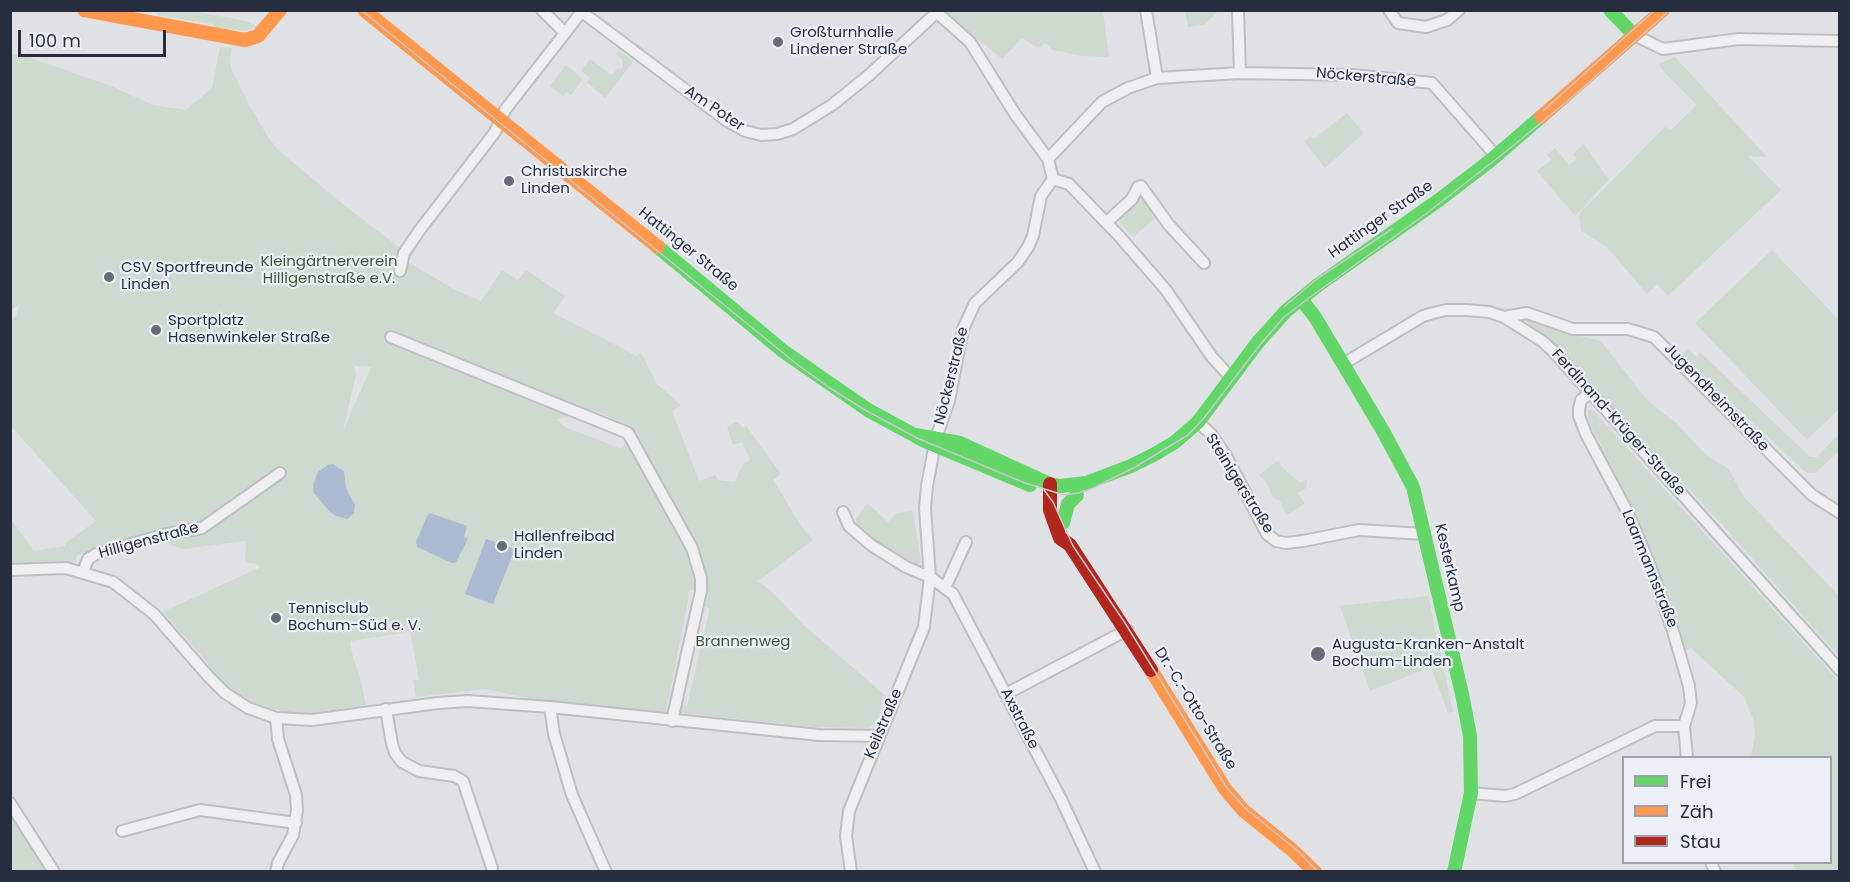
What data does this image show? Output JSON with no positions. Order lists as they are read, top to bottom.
{
  "streets": {
    "street": [
      "Nöckerstraße",
      "Am Poter",
      "Hattinger Straße",
      "Jugendheimstraße",
      "Ferdinand-Krüger-Straße",
      "Steinigerstraße",
      "Hilligenstraße",
      "Kesterkamp",
      "Laarmannstraße",
      "Dr.-C.-Otto-Straße",
      "Axstraße",
      "Keilstraße"
    ]
  },
  "crossings": [
    ["Nöckerstraße", "Hattinger Straße"],
    ["Nöckerstraße", "Keilstraße"],
    ["Hattinger Straße", "Steinigerstraße"],
    ["Hattinger Straße", "Kesterkamp"],
    ["Hattinger Straße", "Dr.-C.-Otto-Straße"],
    ["Hattinger Straße", "Keilstraße"],
    ["Jugendheimstraße", "Ferdinand-Krüger-Straße"],
    ["Ferdinand-Krüger-Straße", "Kesterkamp"],
    ["Ferdinand-Krüger-Straße", "Laarmannstraße"],
    ["Steinigerstraße", "Kesterkamp"],
    ["Axstraße", "Keilstraße"]
  ],
  "parks": ["Kleingärtnerverein Hilligenstraße e.V.", "Brannenweg"],
  "places": [
    "Großturnhalle Lindener Straße",
    "Christuskirche Linden",
    "CSV Sportfreunde Linden",
    "Sportplatz Hasenwinkeler Straße",
    "Hallenfreibad Linden",
    "Tennisclub Bochum-Süd e. V.",
    "Augusta-Kranken-Anstalt Bochum-Linden"
  ],
  "legend": ["Frei", "Zäh", "Stau"],
  "scale_bar": "100 m"
}
